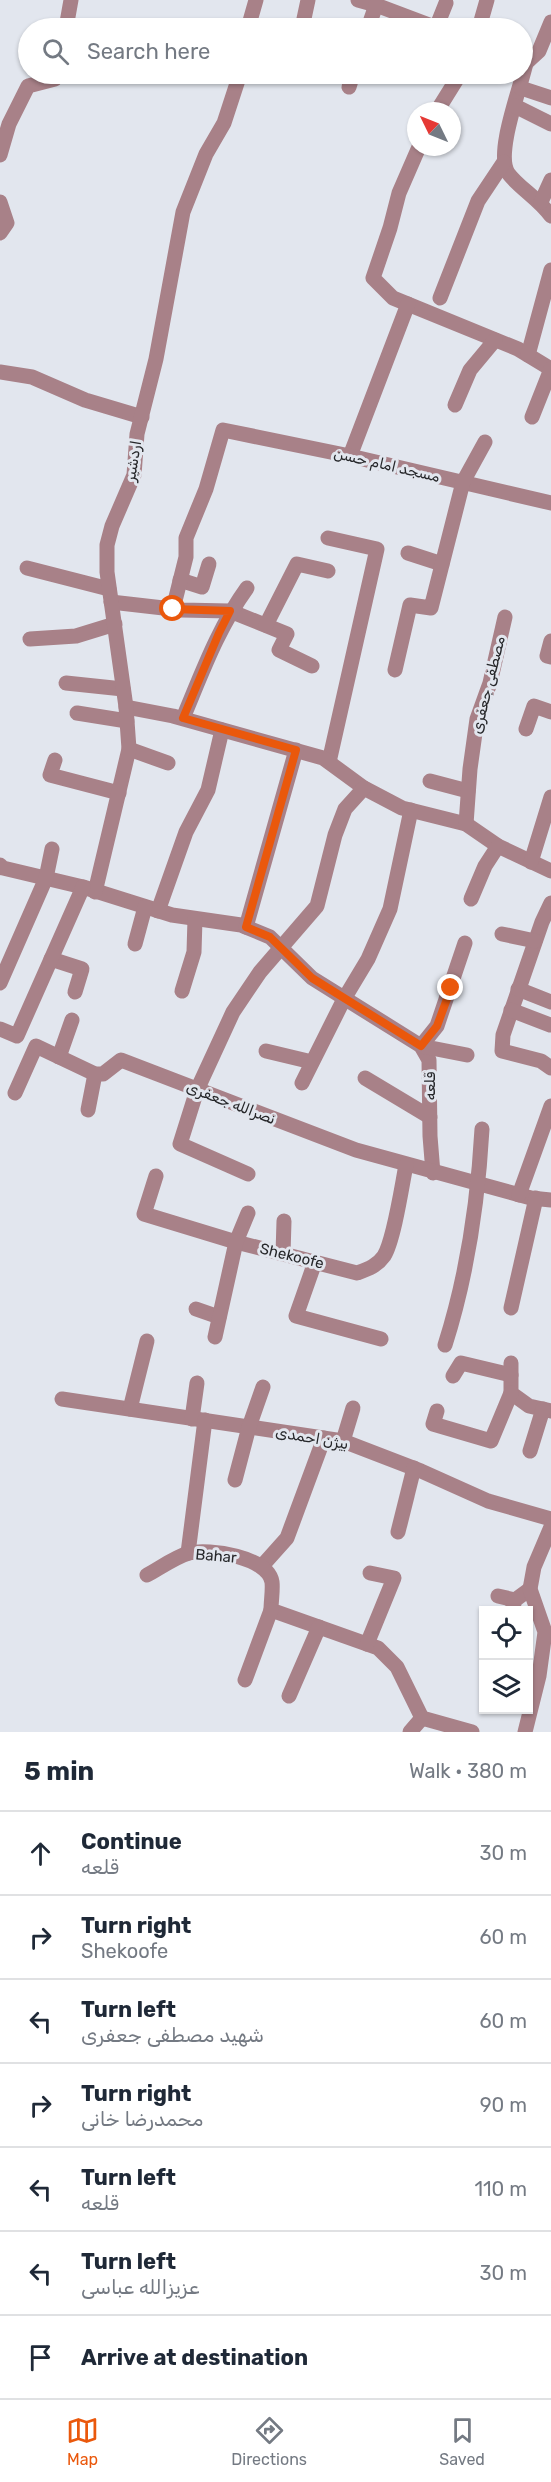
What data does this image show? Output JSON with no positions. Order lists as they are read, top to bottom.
{
  "streets": {
    "street": [
      "اردشیر",
      "مسجد امام حسن",
      "مصطفی جعفری",
      "قلعه",
      "نصرالله جعفری",
      "Shekoofe",
      "بیژن احمدی",
      "Bahar"
    ]
  },
  "crossings": [
    ["قلعه", "نصرالله جعفری"],
    ["نصرالله جعفری", "Shekoofe"]
  ],
  "north": "top left",
  "page": {
    "search": "Search here",
    "heading": ["5 min", "Walk · 380 m"],
    "list": [
      ["Continue", "قلعه", "30 m"],
      ["Turn right", "Shekoofe", "60 m"],
      ["Turn left", "شهید مصطفی جعفری", "60 m"],
      ["Turn right", "محمدرضا خانی", "90 m"],
      ["Turn left", "قلعه", "110 m"],
      ["Turn left", "عزیزالله عباسی", "30 m"],
      "Arrive at destination"
    ],
    "nav": ["Map", "Directions", "Saved"]
  }
}
